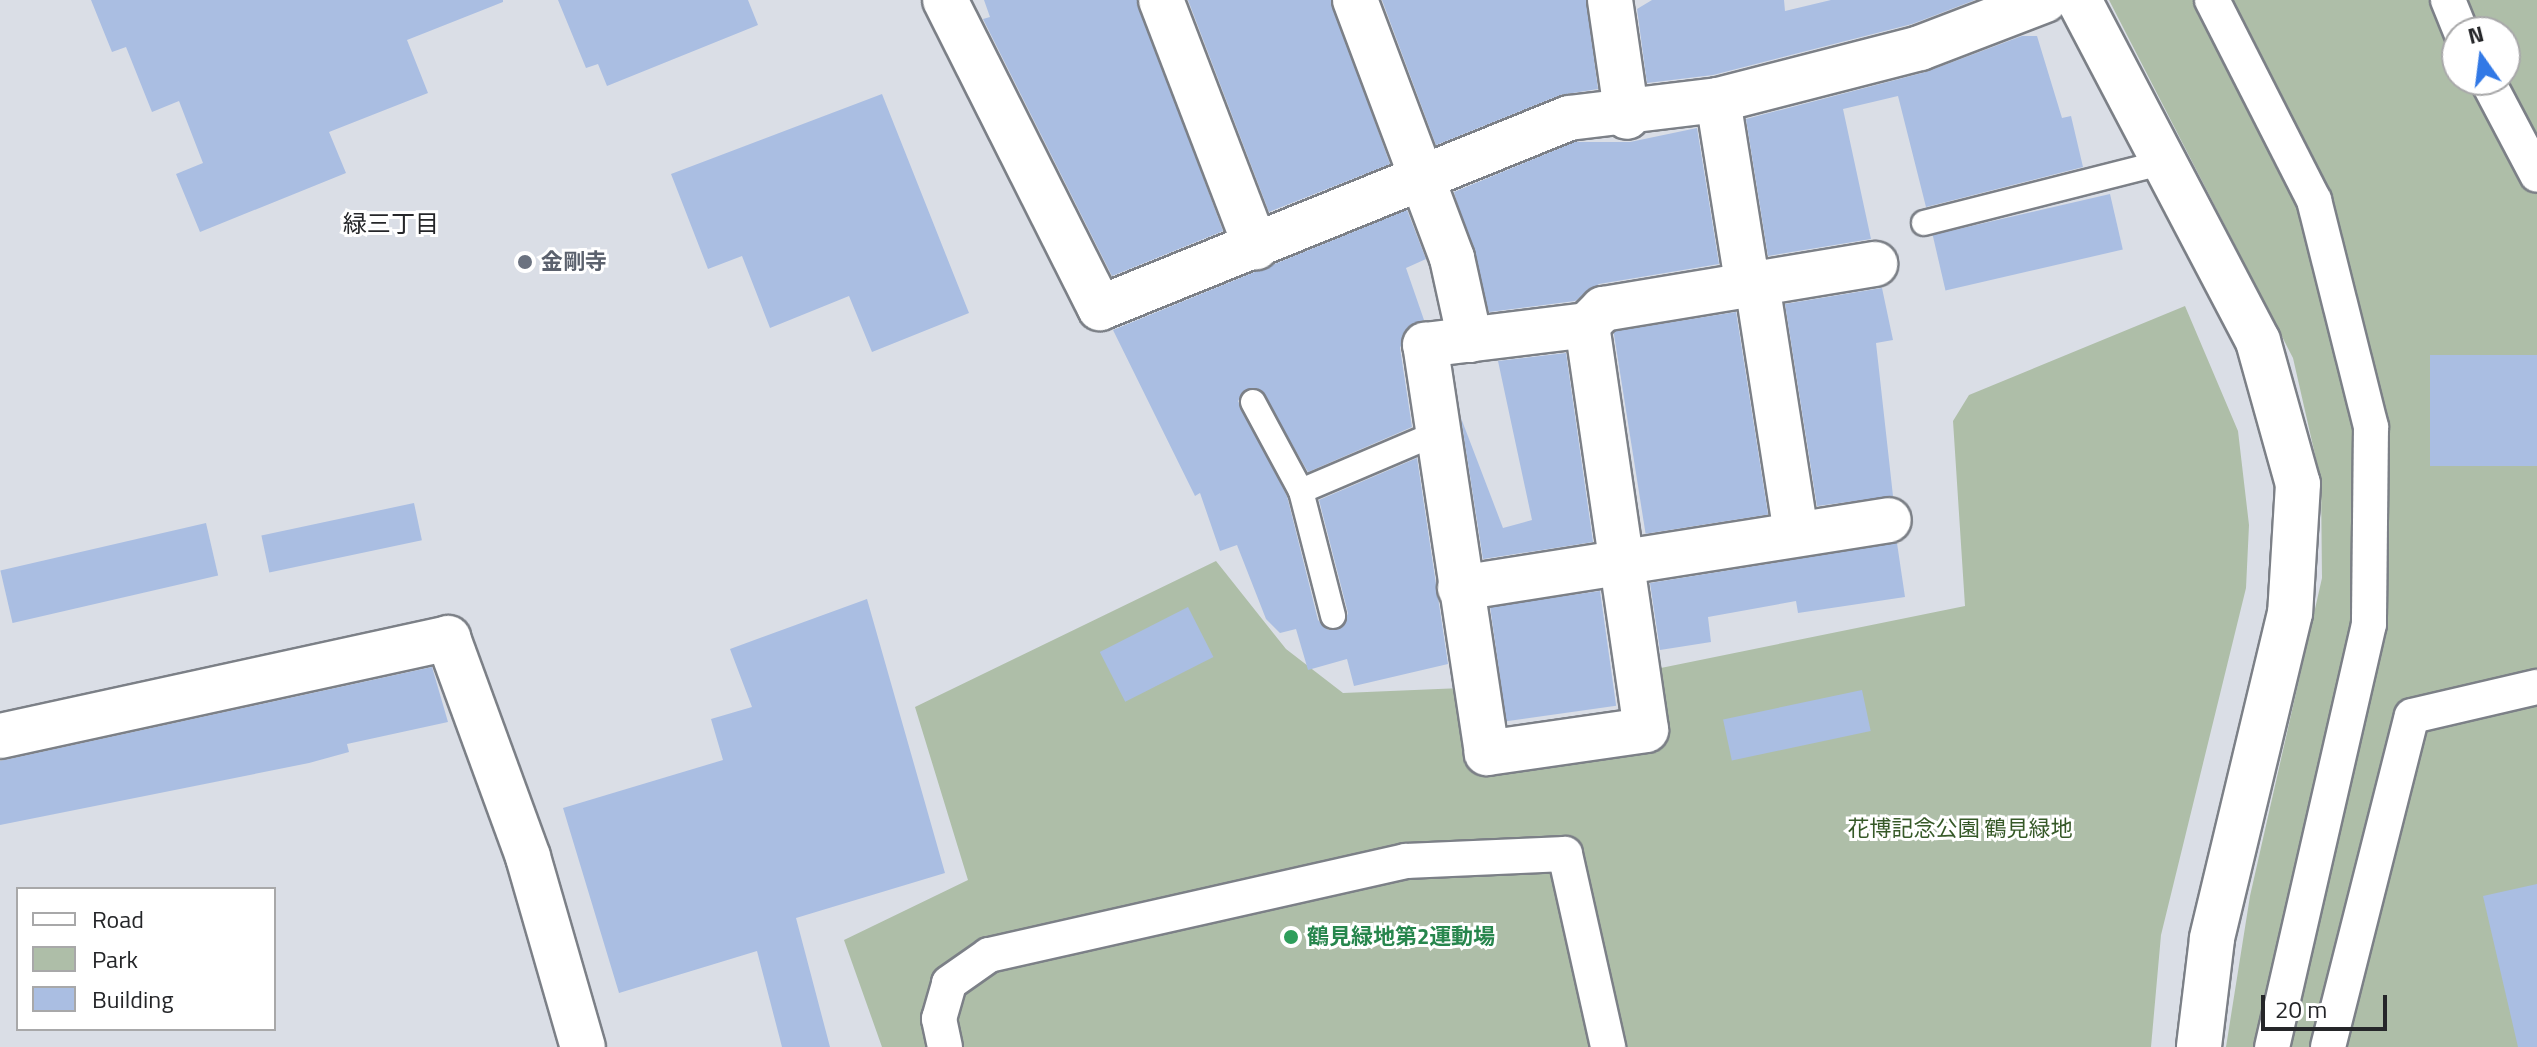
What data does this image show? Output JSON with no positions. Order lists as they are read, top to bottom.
{
  "districts": ["緑三丁目"],
  "parks": ["花博記念公園 鶴見緑地"],
  "places": ["金剛寺", "鶴見緑地第2運動場"],
  "legend": ["Road", "Park", "Building"],
  "scale_bar": "20 m",
  "north": "top"
}
